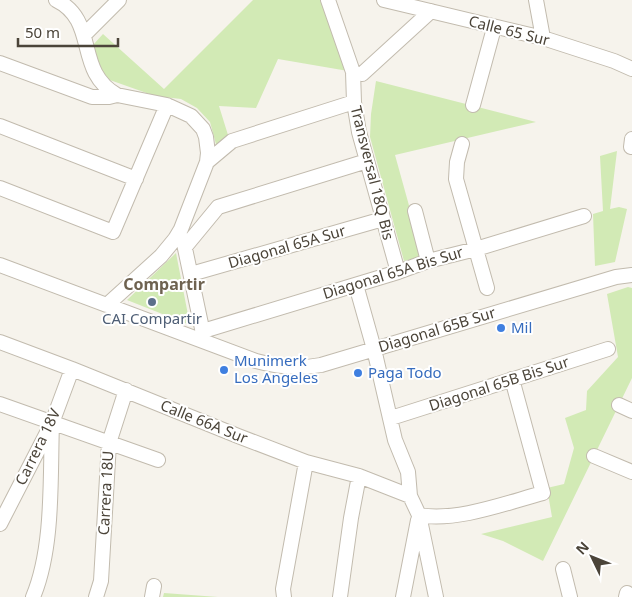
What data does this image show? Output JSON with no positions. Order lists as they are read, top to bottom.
{
  "streets": {
    "street": [
      "Calle 65 Sur",
      "Transversal 18Q Bis",
      "Diagonal 65A Sur",
      "Diagonal 65A Bis Sur",
      "Diagonal 65B Sur",
      "Diagonal 65B Bis Sur",
      "Calle 66A Sur",
      "Carrera 18V",
      "Carrera 18U"
    ]
  },
  "crossings": [
    ["Transversal 18Q Bis", "Diagonal 65A Sur"],
    ["Transversal 18Q Bis", "Diagonal 65A Bis Sur"],
    ["Diagonal 65A Bis Sur", "Diagonal 65B Sur"],
    ["Calle 66A Sur", "Carrera 18V"],
    ["Calle 66A Sur", "Carrera 18U"]
  ],
  "districts": ["Compartir"],
  "places": [
    "CAI Compartir",
    "Mil",
    "Munimerk Los Angeles",
    "Paga Todo"
  ],
  "scale_bar": "50 m",
  "north": "top left"
}
